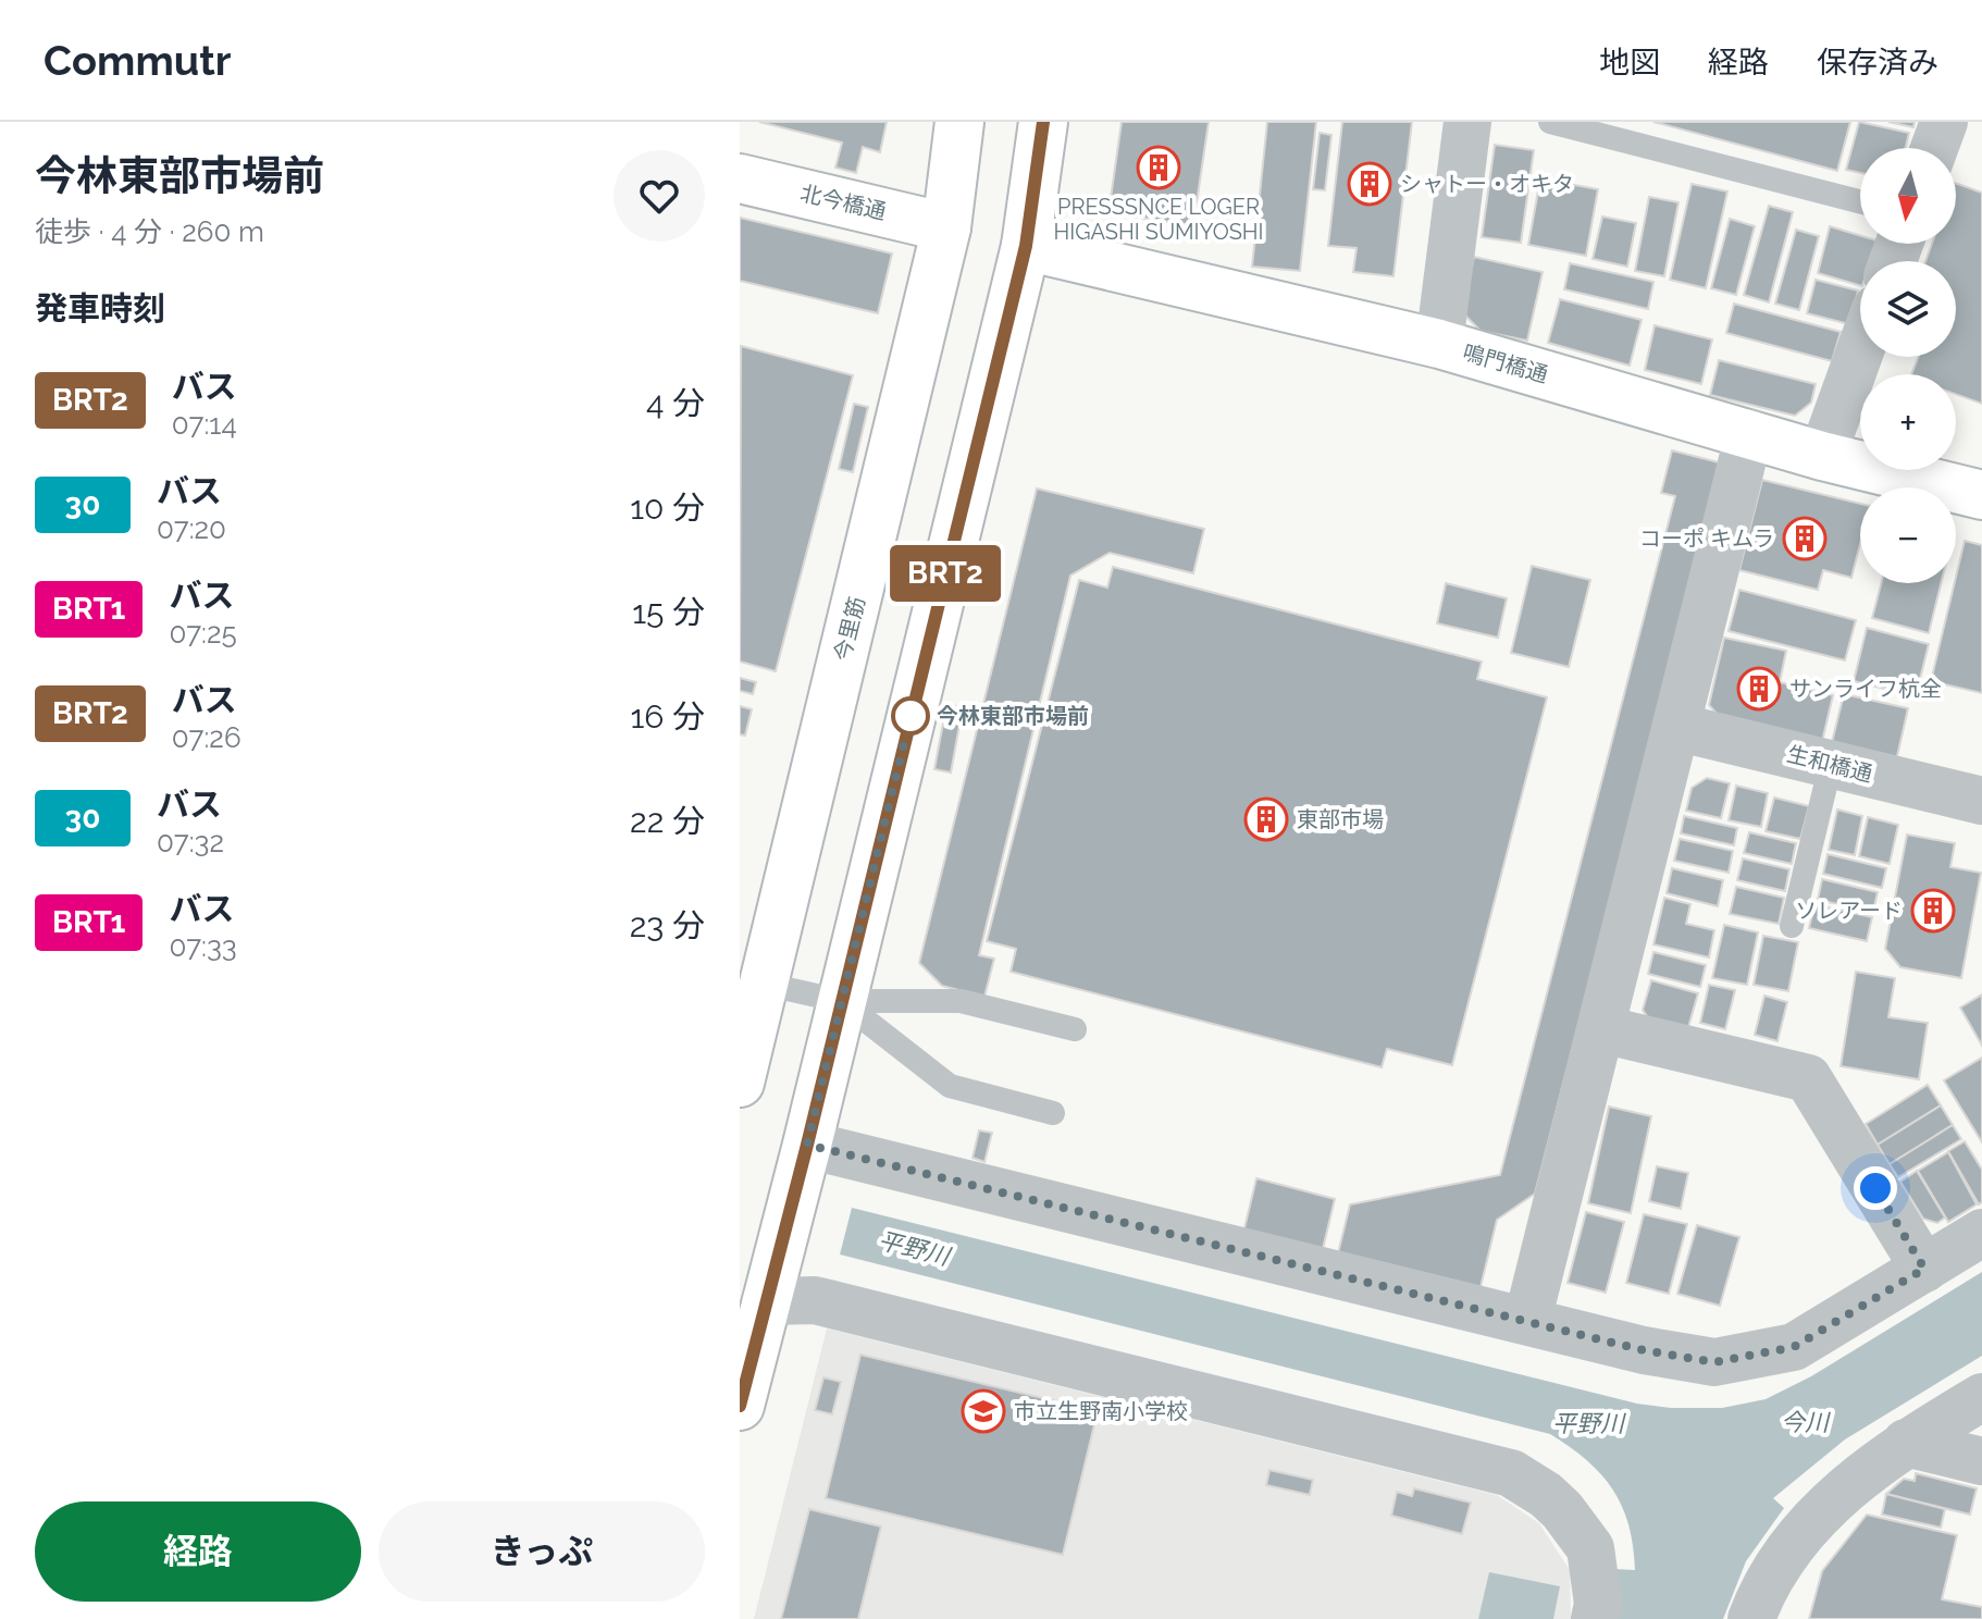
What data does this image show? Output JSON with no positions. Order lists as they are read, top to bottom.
{
  "streets": {
    "main road": ["北今橋通", "鳴門橋通", "今里筋"],
    "street": ["生和橋通"]
  },
  "crossings": [
    ["北今橋通", "今里筋"]
  ],
  "water": ["平野川", "今川"],
  "places": {
    "building": [
      "PRESSSNCE LOGER HIGASHI SUMIYOSHI",
      "シャトー・オキタ",
      "コーポ キムラ",
      "サンライフ杭全",
      "東部市場",
      "ソレアード"
    ],
    "other": ["今林東部市場前"],
    "school or university": ["市立生野南小学校"]
  },
  "lines": ["bus line BRT2"],
  "north": "bottom",
  "page": {
    "header": "Commutr",
    "nav": ["地図", "経路", "保存済み"],
    "heading": [
      ["今林東部市場前", "徒歩 · 4 分 · 260 m"],
      "発車時刻"
    ],
    "on_map": "BRT2",
    "map_buttons": ["+", "−"],
    "list": [
      {
        "mark": "BRT2",
        "name": "バス",
        "note": "07:14",
        "value": "4 分"
      },
      {
        "mark": "30",
        "name": "バス",
        "note": "07:20",
        "value": "10 分"
      },
      {
        "mark": "BRT1",
        "name": "バス",
        "note": "07:25",
        "value": "15 分"
      },
      {
        "mark": "BRT2",
        "name": "バス",
        "note": "07:26",
        "value": "16 分"
      },
      {
        "mark": "30",
        "name": "バス",
        "note": "07:32",
        "value": "22 分"
      },
      {
        "mark": "BRT1",
        "name": "バス",
        "note": "07:33",
        "value": "23 分"
      }
    ],
    "buttons": ["経路", "きっぷ"]
  }
}
